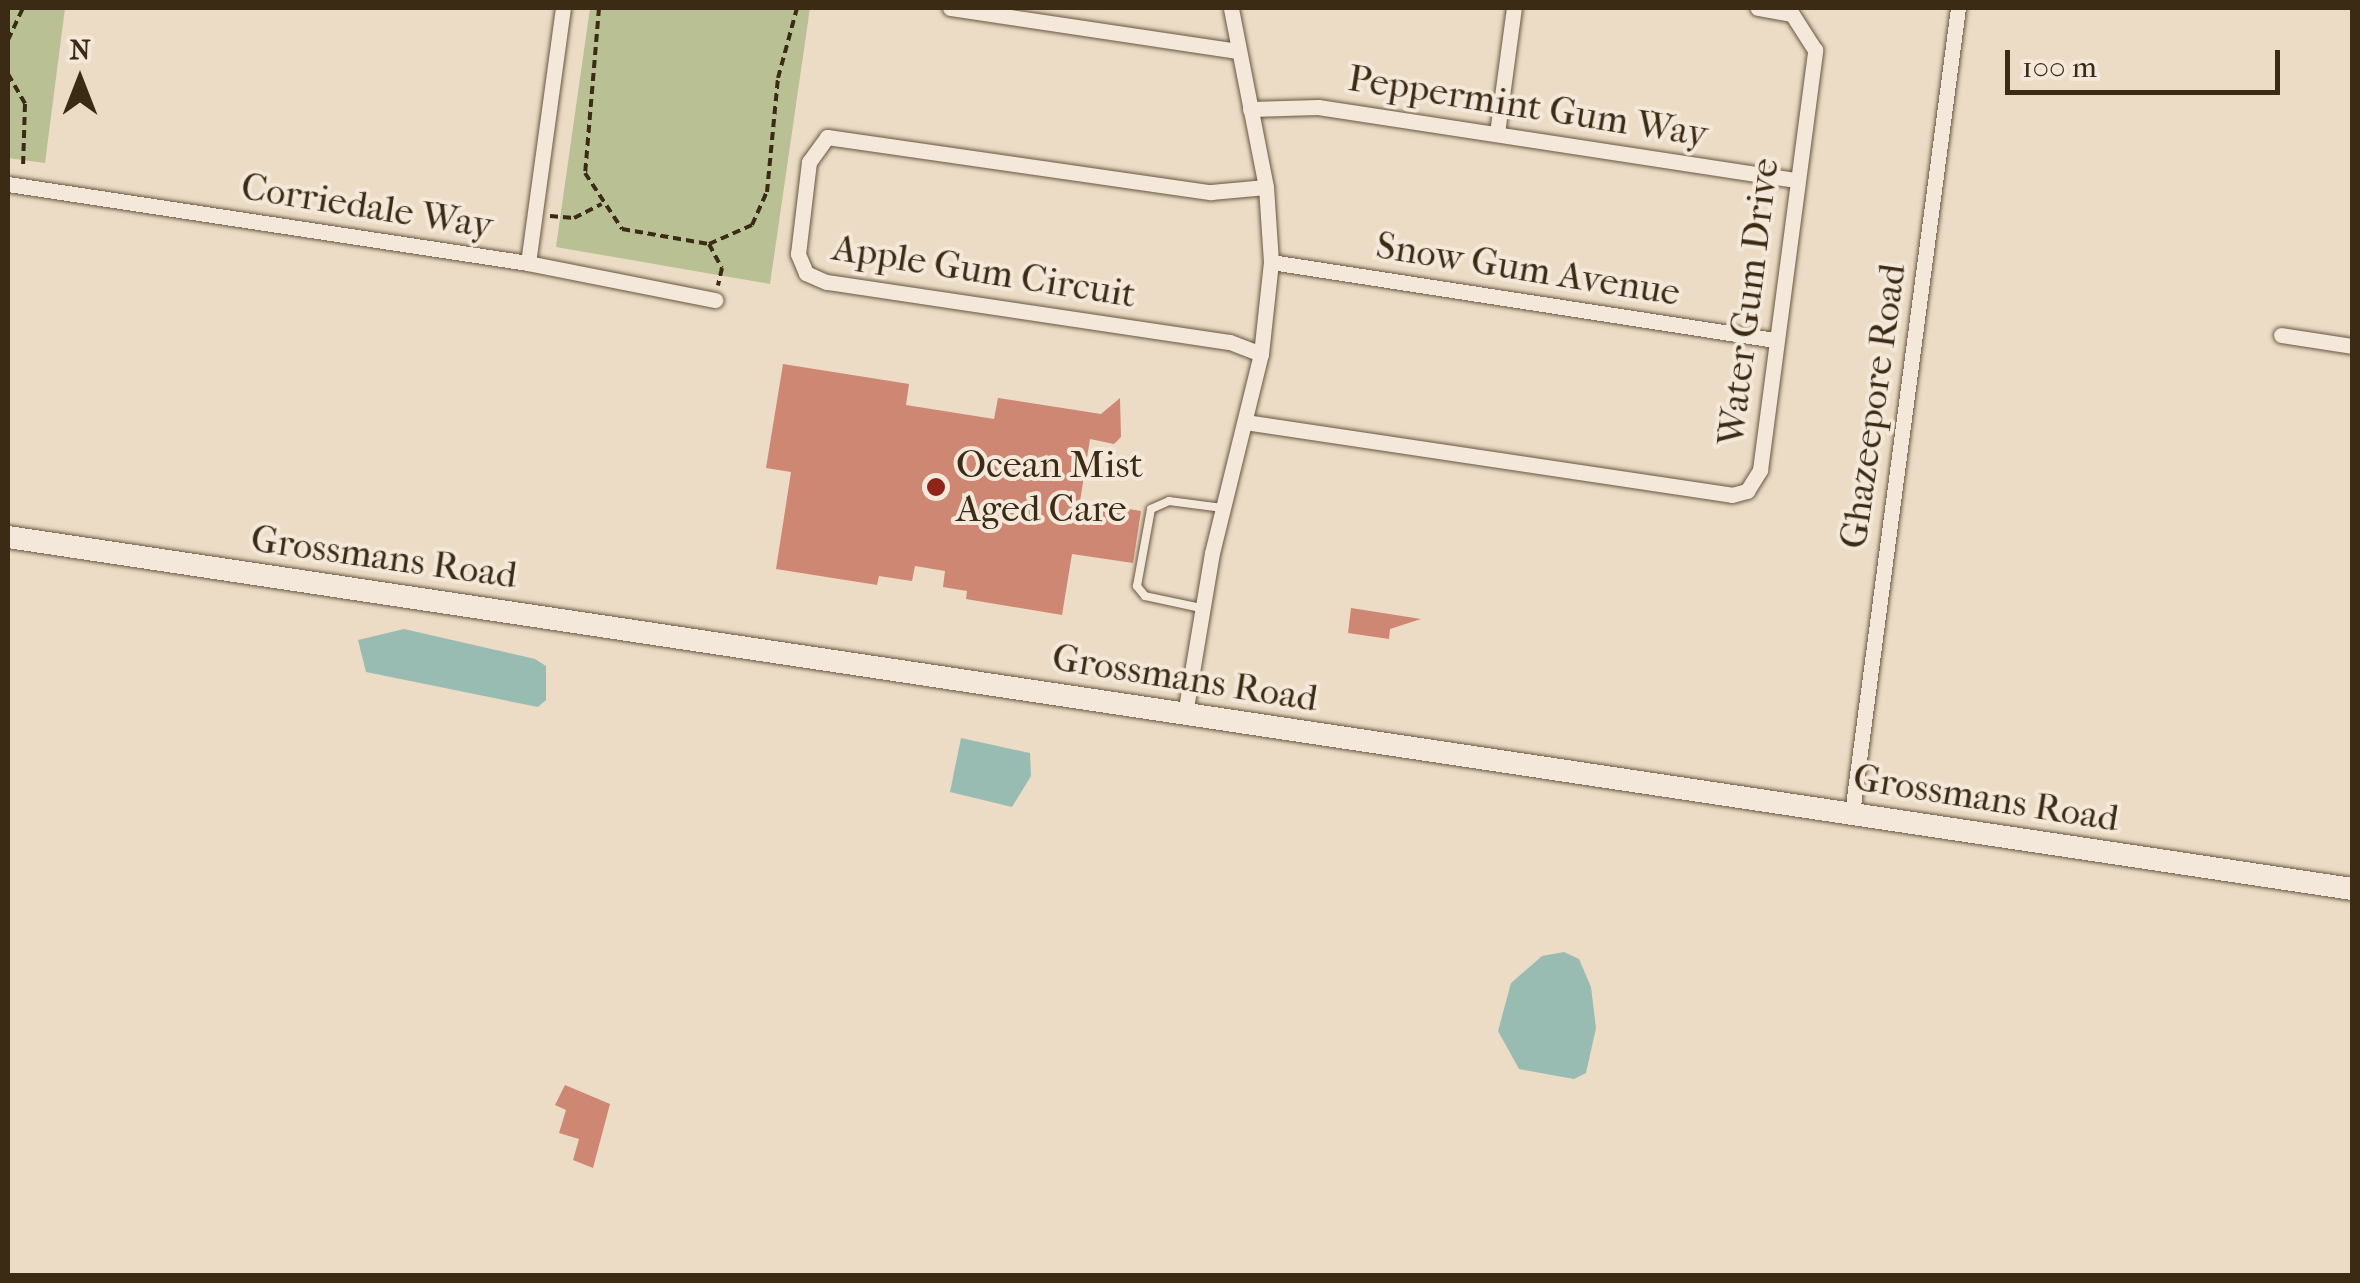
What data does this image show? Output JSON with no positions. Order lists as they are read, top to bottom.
{
  "streets": {
    "street": [
      "Peppermint Gum Way",
      "Corriedale Way",
      "Snow Gum Avenue",
      "Apple Gum Circuit",
      "Water Gum Drive",
      "Ghazeepore Road",
      "Grossmans Road"
    ]
  },
  "crossings": [
    ["Peppermint Gum Way", "Water Gum Drive"],
    ["Snow Gum Avenue", "Water Gum Drive"],
    ["Ghazeepore Road", "Grossmans Road"]
  ],
  "places": ["Ocean Mist Aged Care"],
  "scale_bar": "100 m",
  "north": "top"
}
